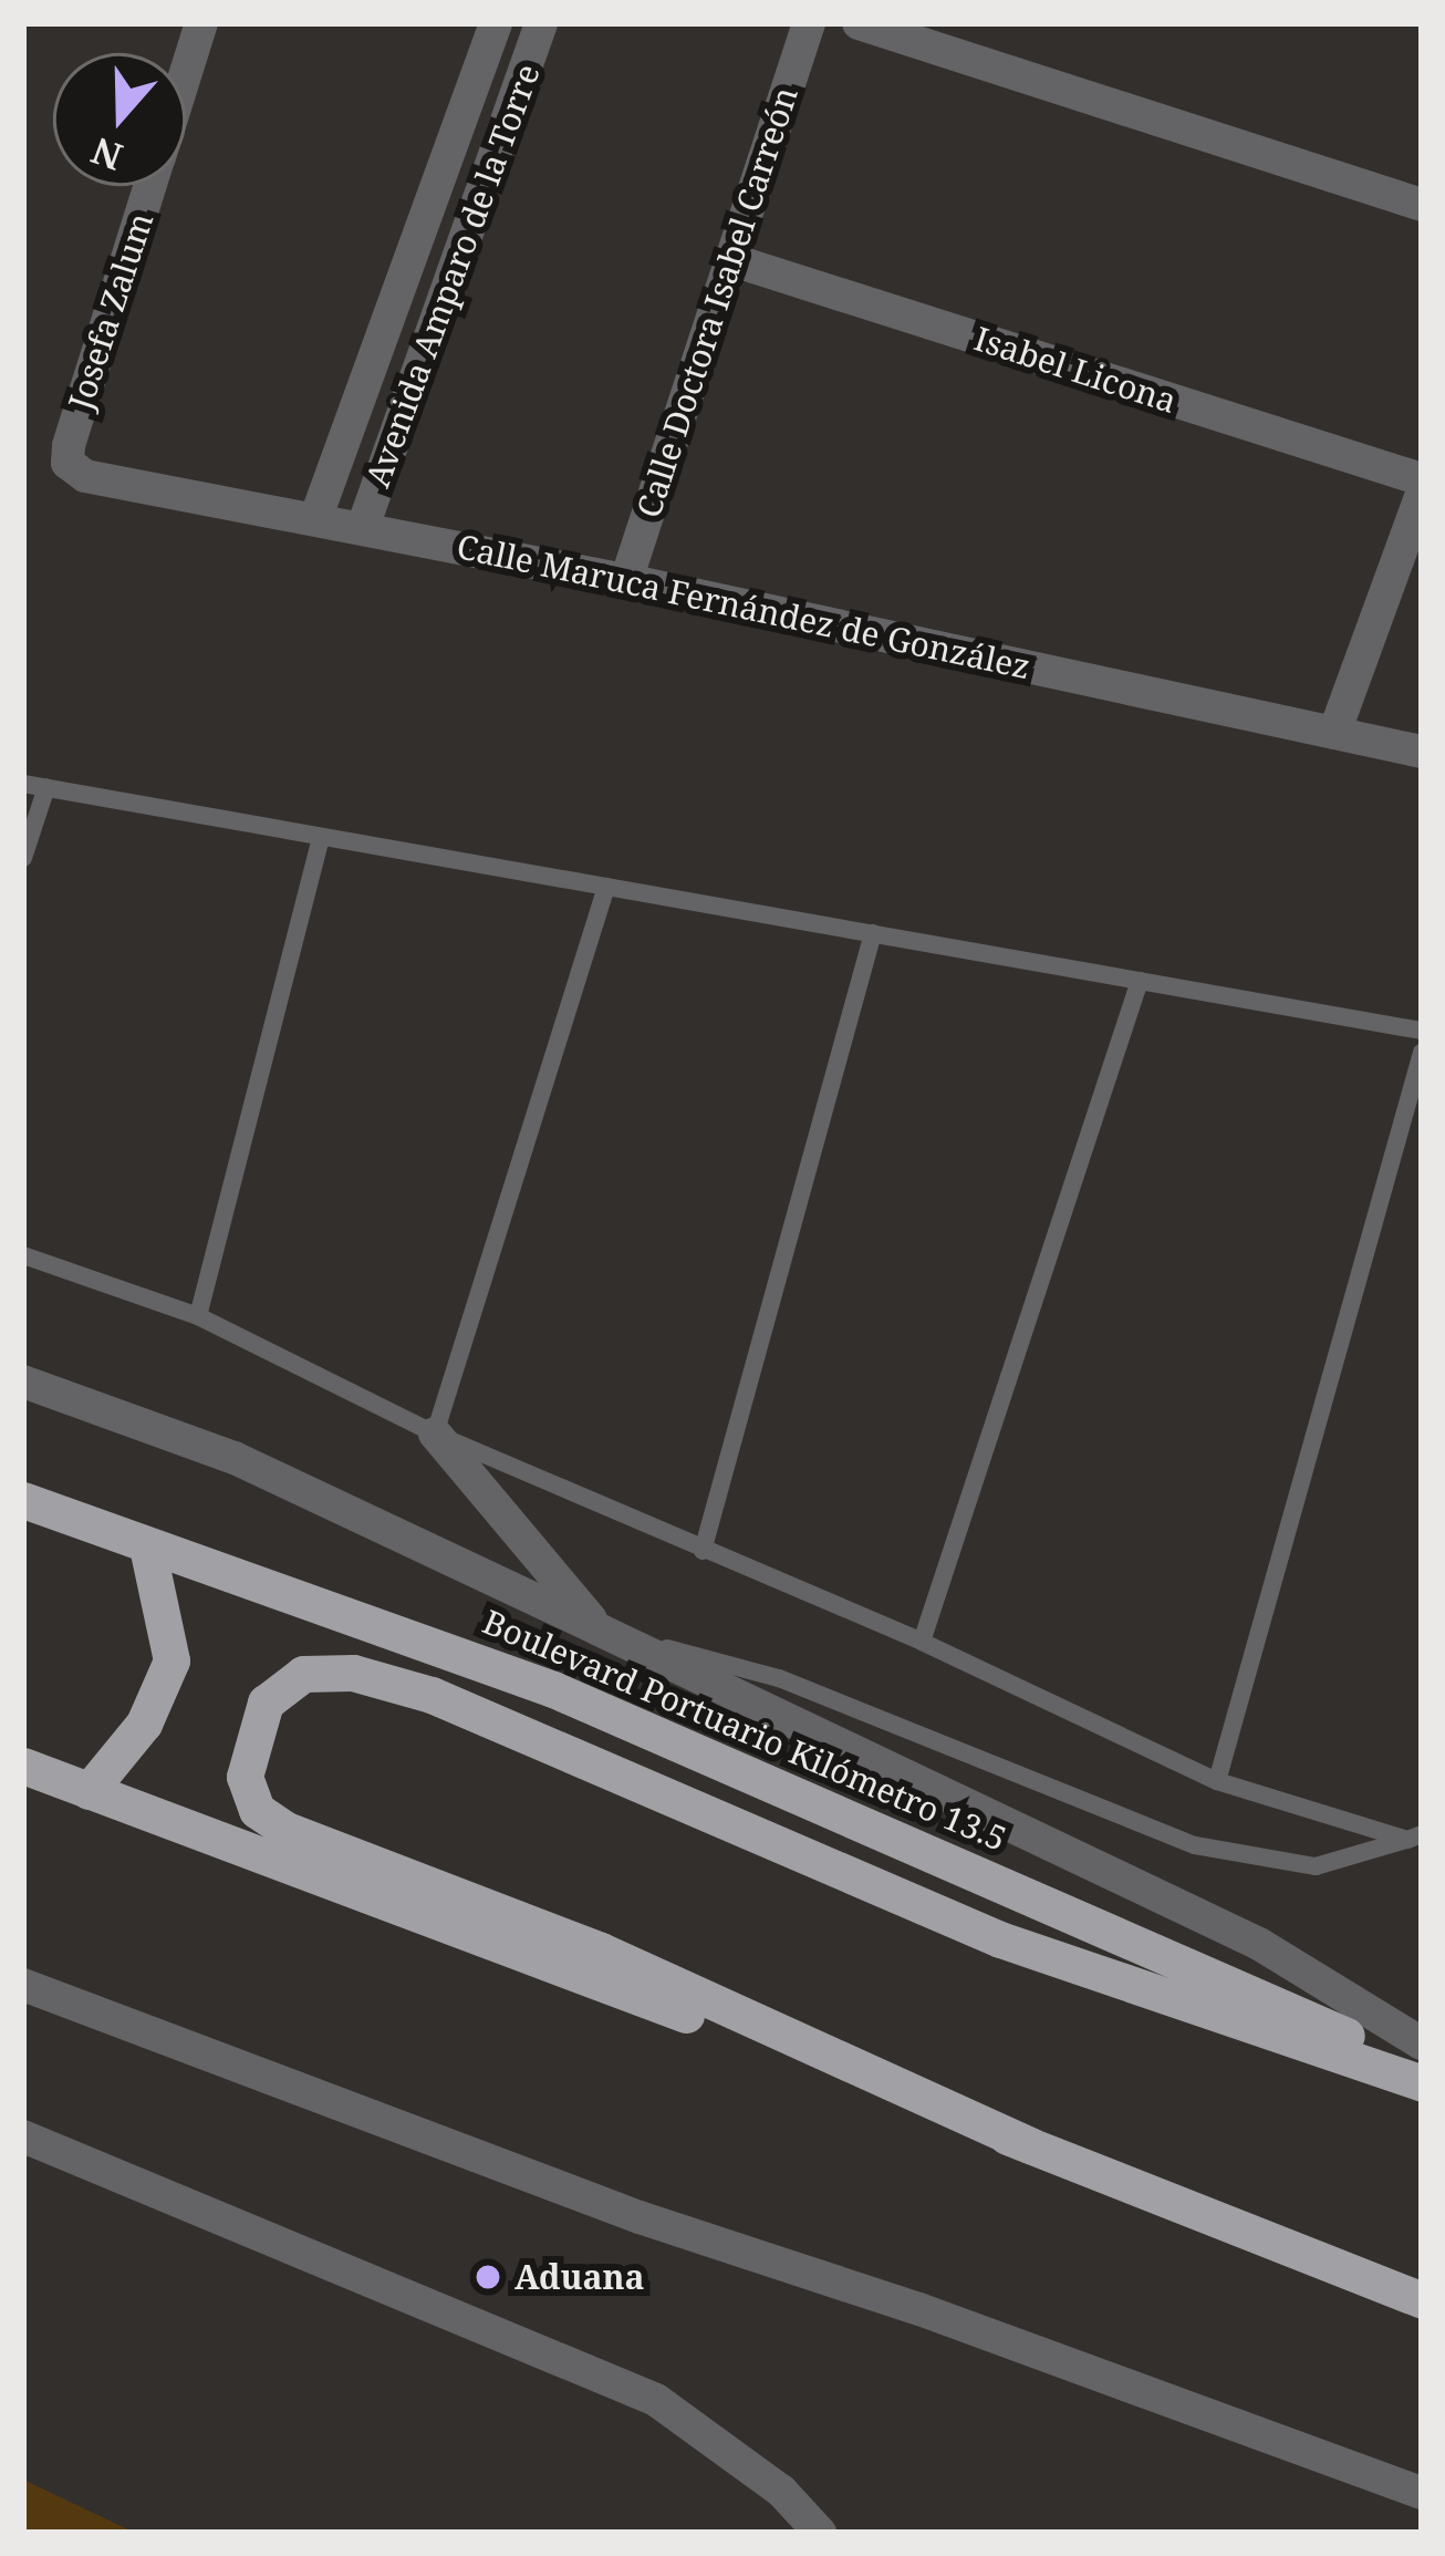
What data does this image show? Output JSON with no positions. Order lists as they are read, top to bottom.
{
  "streets": {
    "highway": ["Boulevard Portuario Kilómetro 13.5"],
    "street": [
      "Avenida Amparo de la Torre",
      "Calle Doctora Isabel Carreón",
      "Josefa Zalum",
      "Isabel Licona",
      "Calle Maruca Fernández de González"
    ]
  },
  "crossings": [
    ["Avenida Amparo de la Torre", "Calle Maruca Fernández de González"],
    ["Calle Doctora Isabel Carreón", "Isabel Licona"],
    ["Calle Doctora Isabel Carreón", "Calle Maruca Fernández de González"],
    ["Josefa Zalum", "Calle Maruca Fernández de González"]
  ],
  "places": ["Aduana"],
  "north": "bottom"
}
